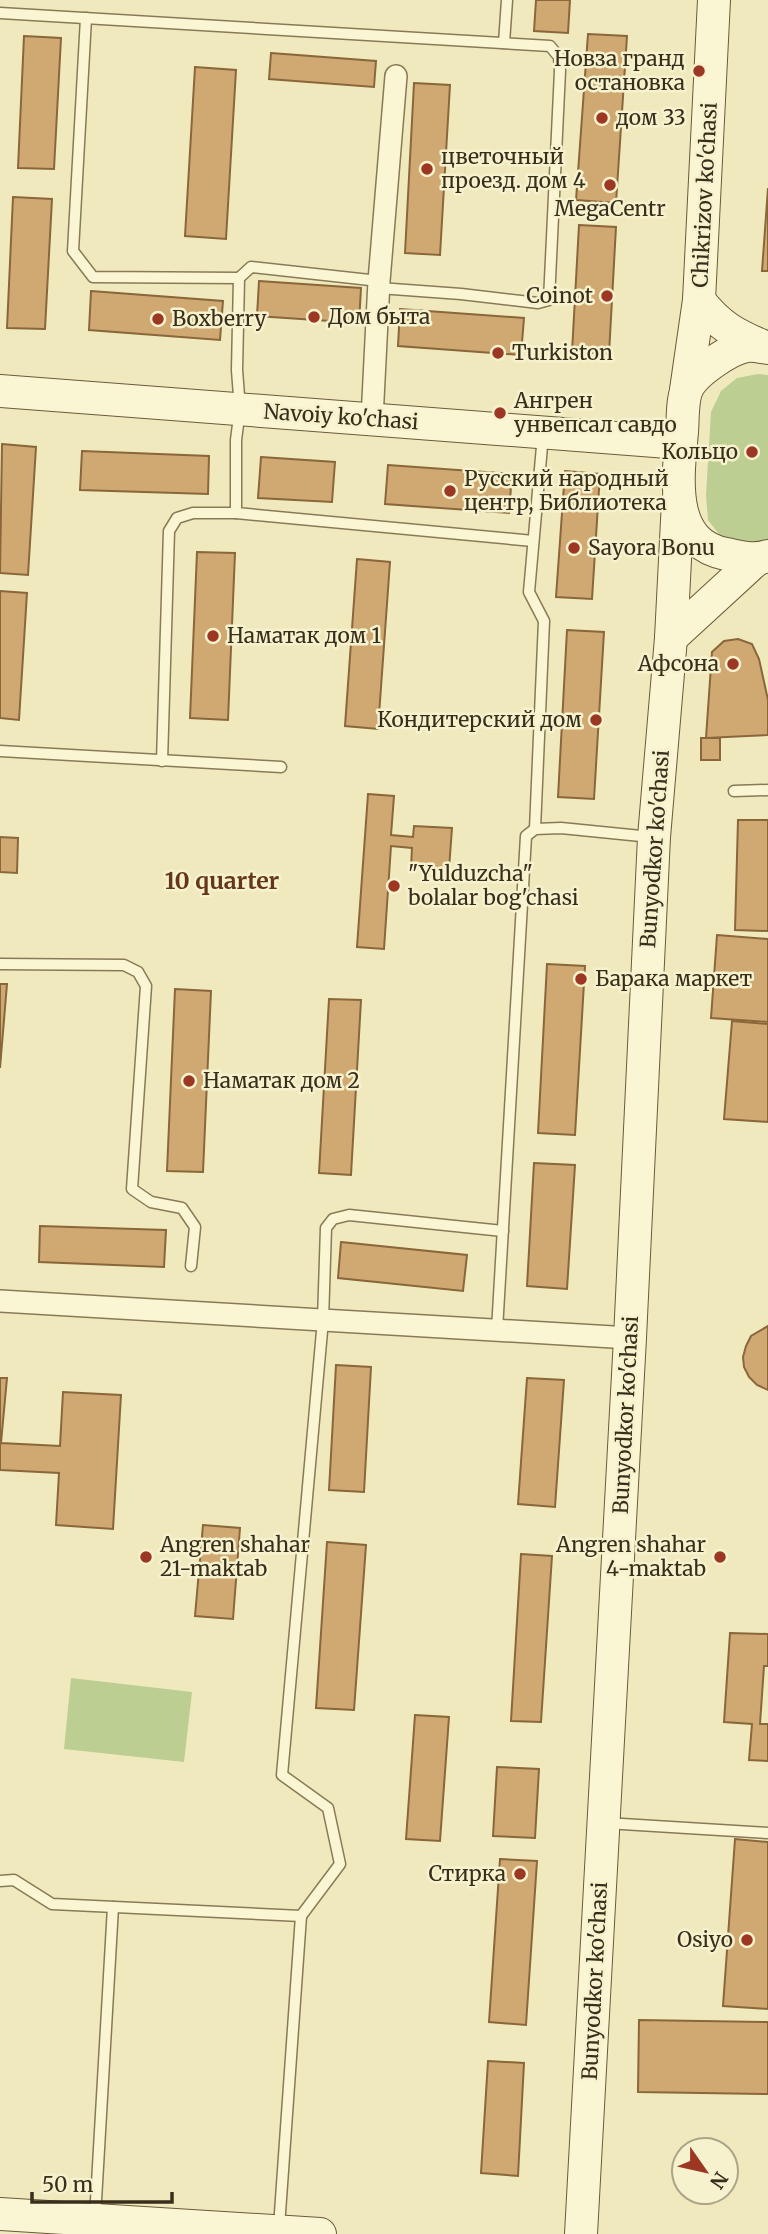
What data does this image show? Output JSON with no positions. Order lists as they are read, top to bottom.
{
  "streets": {
    "main road": ["Chikrizov ko'chasi", "Navoiy ko'chasi", "Bunyodkor ko'chasi"]
  },
  "crossings": [
    ["Chikrizov ko'chasi", "Navoiy ko'chasi"]
  ],
  "districts": ["10 quarter"],
  "places": [
    "Новза гранд остановка",
    "дом 33",
    "цветочный проезд. дом 4",
    "MegaCentr",
    "Coinot",
    "Дом быта",
    "Boxberry",
    "Turkiston",
    "Ангрен унвепсал савдо",
    "Кольцо",
    "Русский народный центр, Библиотека",
    "Sayora Bonu",
    "Наматак дом 1",
    "Афсона",
    "Кондитерский дом",
    "\"Yulduzcha\" bolalar bog'chasi",
    "Барака маркет",
    "Наматак дом 2",
    "Angren shahar 21-maktab",
    "Angren shahar 4-maktab",
    "Стирка",
    "Osiyo"
  ],
  "scale_bar": "50 m",
  "north": "bottom right"
}
